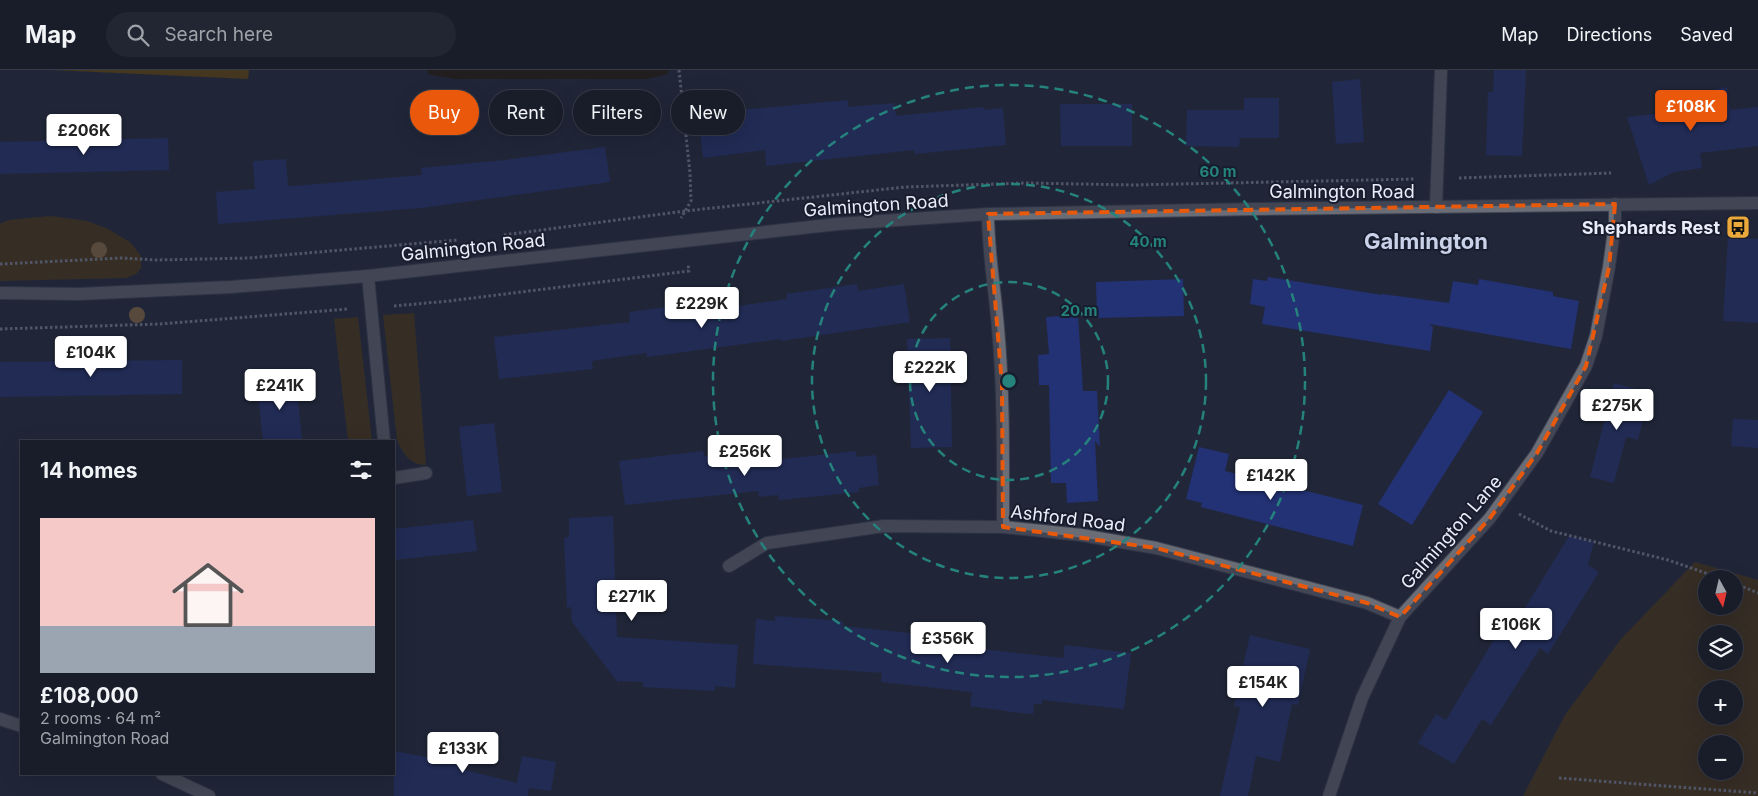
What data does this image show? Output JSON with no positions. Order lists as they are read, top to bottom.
{
  "streets": {
    "street": ["Galmington Road", "Ashford Road", "Galmington Lane"]
  },
  "crossings": [
    ["Galmington Road", "Galmington Lane"],
    ["Ashford Road", "Galmington Lane"]
  ],
  "districts": ["Galmington"],
  "places": {
    "bus stop": ["Shephards Rest"]
  },
  "north": "bottom",
  "page": {
    "header": "Map",
    "search": "Search here",
    "nav": ["Map", "Directions", "Saved"],
    "price": [
      "£108K",
      "£206K",
      "£229K",
      "£104K",
      "£222K",
      "£241K",
      "£275K",
      "£256K",
      "£142K",
      "£271K",
      "£106K",
      "£356K",
      "£154K",
      "£133K"
    ],
    "chip": [
      "Buy",
      "Rent",
      "Filters",
      "New"
    ],
    "heading": "14 homes",
    "list": [
      {
        "name": "£108,000",
        "note": "2 rooms · 64 m² · Galmington Road"
      }
    ],
    "map_buttons": ["+", "−"]
  },
  "rings": ["60 m", "40 m", "20 m"]
}
